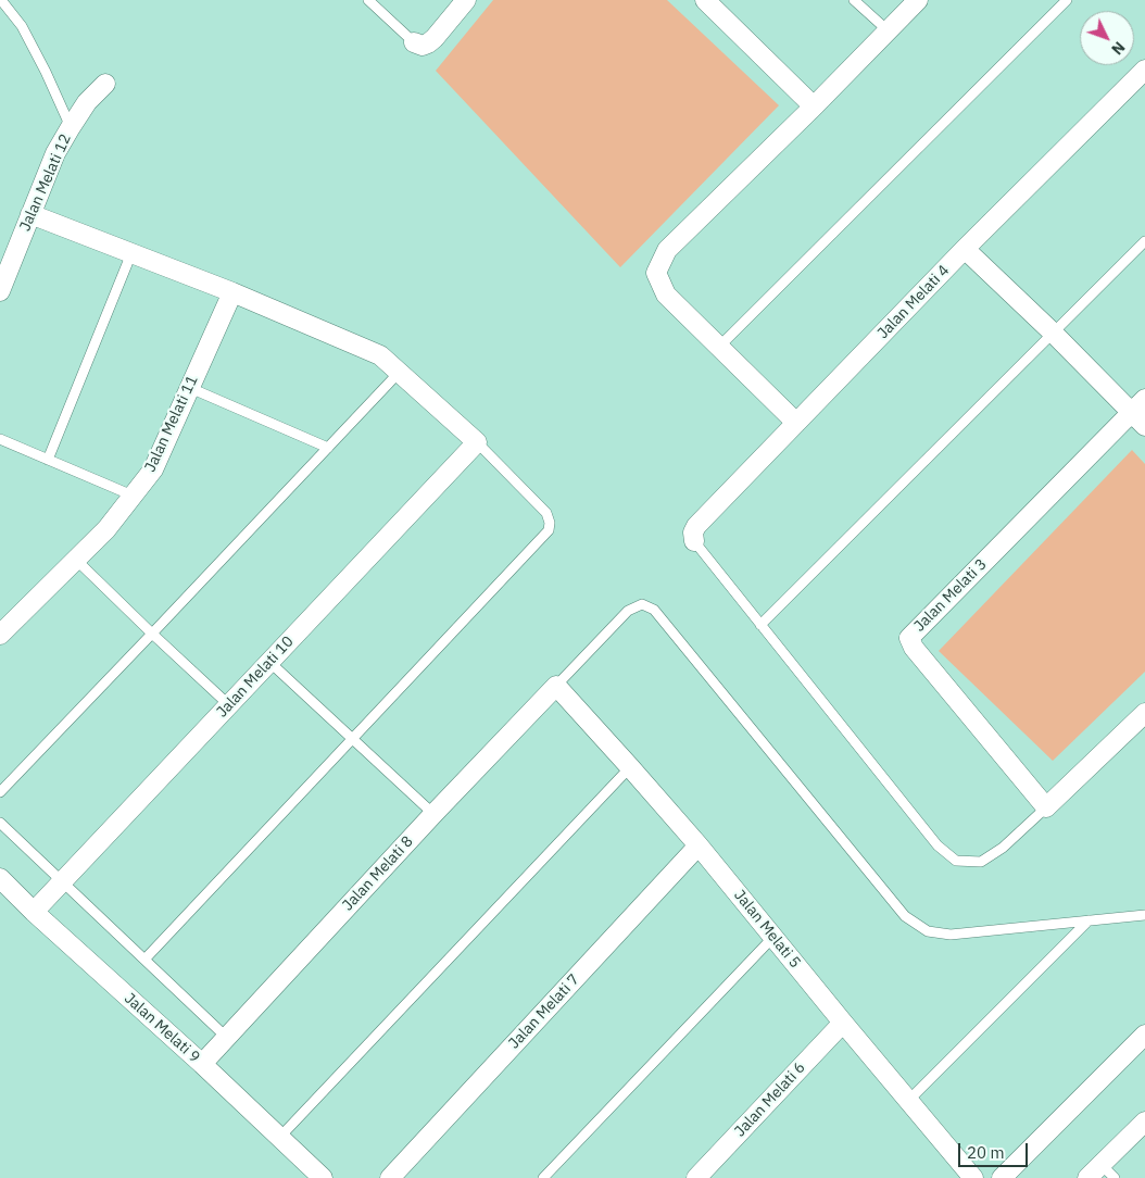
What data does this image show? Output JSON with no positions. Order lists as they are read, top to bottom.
{
  "streets": {
    "street": [
      "Jalan Melati 12",
      "Jalan Melati 4",
      "Jalan Melati 11",
      "Jalan Melati 3",
      "Jalan Melati 10",
      "Jalan Melati 8",
      "Jalan Melati 5",
      "Jalan Melati 7",
      "Jalan Melati 9",
      "Jalan Melati 6"
    ]
  },
  "crossings": [
    ["Jalan Melati 10", "Jalan Melati 9"],
    ["Jalan Melati 8", "Jalan Melati 5"],
    ["Jalan Melati 8", "Jalan Melati 9"],
    ["Jalan Melati 5", "Jalan Melati 7"],
    ["Jalan Melati 5", "Jalan Melati 6"]
  ],
  "scale_bar": "20 m",
  "north": "bottom right"
}
